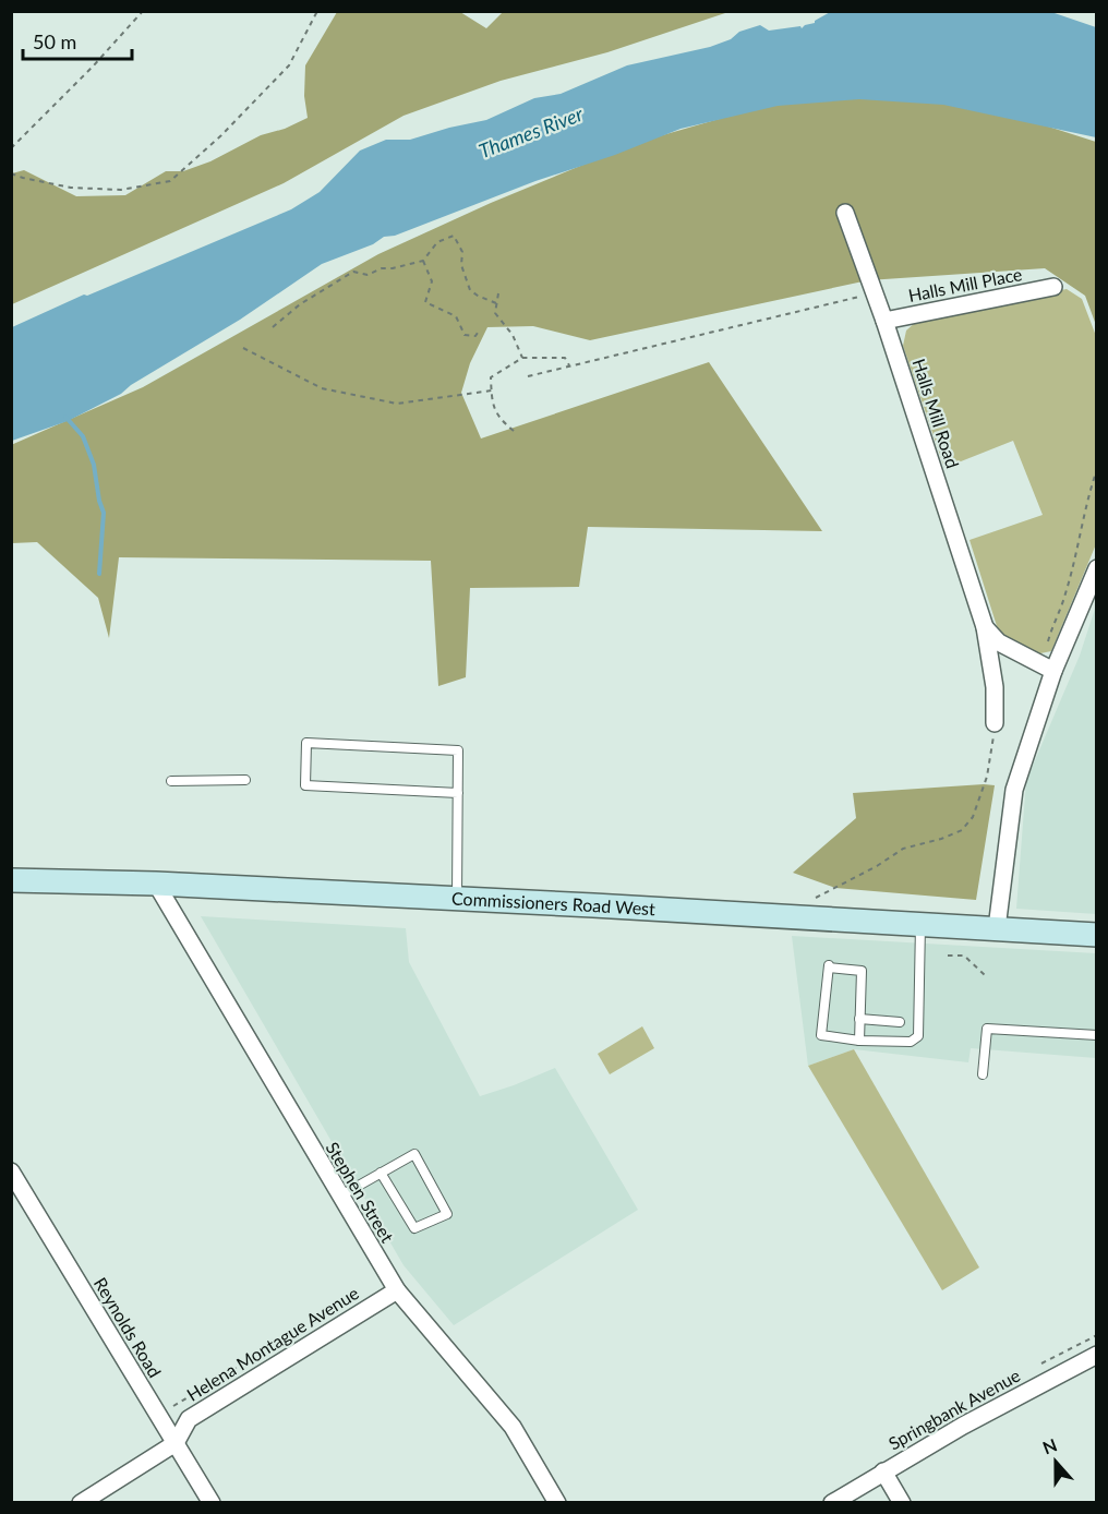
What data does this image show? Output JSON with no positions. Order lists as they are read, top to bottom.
{
  "streets": {
    "main road": ["Commissioners Road West"],
    "street": [
      "Halls Mill Place",
      "Halls Mill Road",
      "Stephen Street",
      "Reynolds Road",
      "Helena Montague Avenue",
      "Springbank Avenue"
    ]
  },
  "crossings": [
    ["Halls Mill Place", "Halls Mill Road"],
    ["Commissioners Road West", "Stephen Street"],
    ["Stephen Street", "Helena Montague Avenue"],
    ["Reynolds Road", "Helena Montague Avenue"]
  ],
  "water": ["Thames River"],
  "scale_bar": "50 m",
  "north": "top"
}
